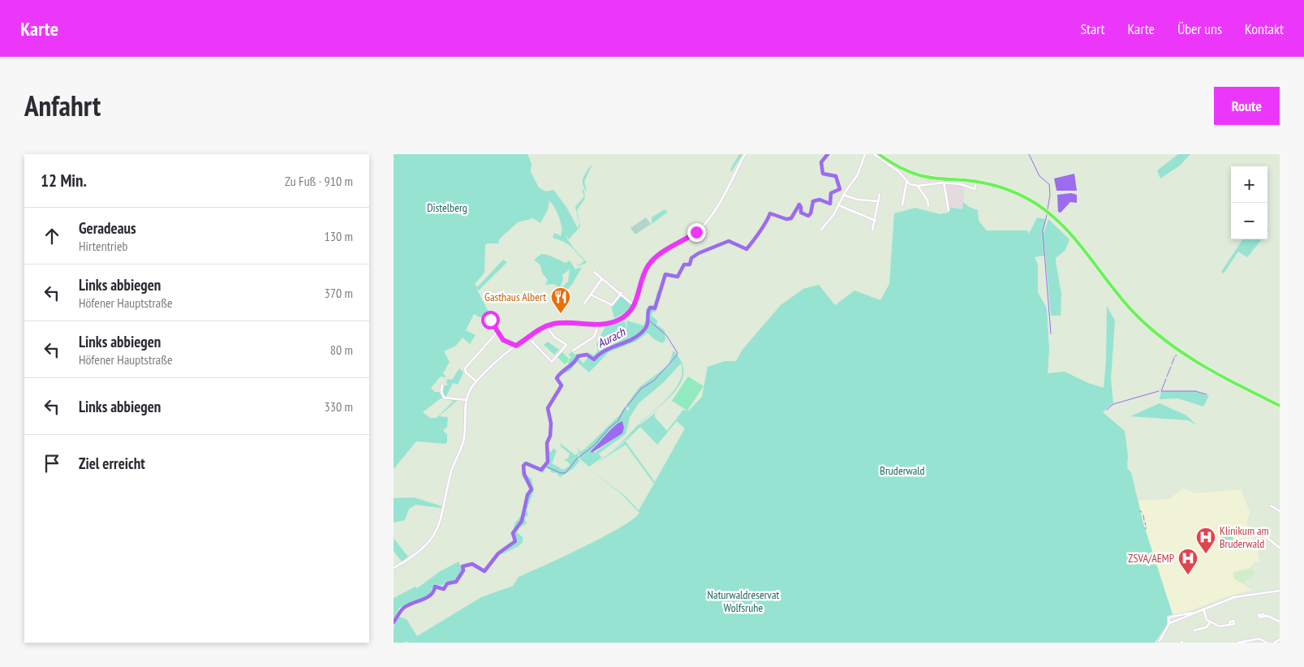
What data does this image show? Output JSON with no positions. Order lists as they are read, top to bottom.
{
  "water": ["Aurach"],
  "parks": ["Distelberg", "Bruderwald", "Naturwaldreservat Wolfsruhe"],
  "places": {
    "restaurant": ["Gasthaus Albert"],
    "hospital": ["Klinikum am Bruderwald", "ZSVA/AEMP"]
  },
  "page": {
    "header": "Karte",
    "nav": [
      "Start",
      "Karte",
      "Über uns",
      "Kontakt"
    ],
    "title": "Anfahrt",
    "buttons": "Route",
    "heading": ["12 Min.", "Zu Fuß · 910 m"],
    "map_buttons": ["+", "−"],
    "list": [
      ["Geradeaus", "Hirtentrieb", "130 m"],
      ["Links abbiegen", "Höfener Hauptstraße", "370 m"],
      ["Links abbiegen", "Höfener Hauptstraße", "80 m"],
      ["Links abbiegen", "330 m"],
      "Ziel erreicht"
    ]
  }
}
